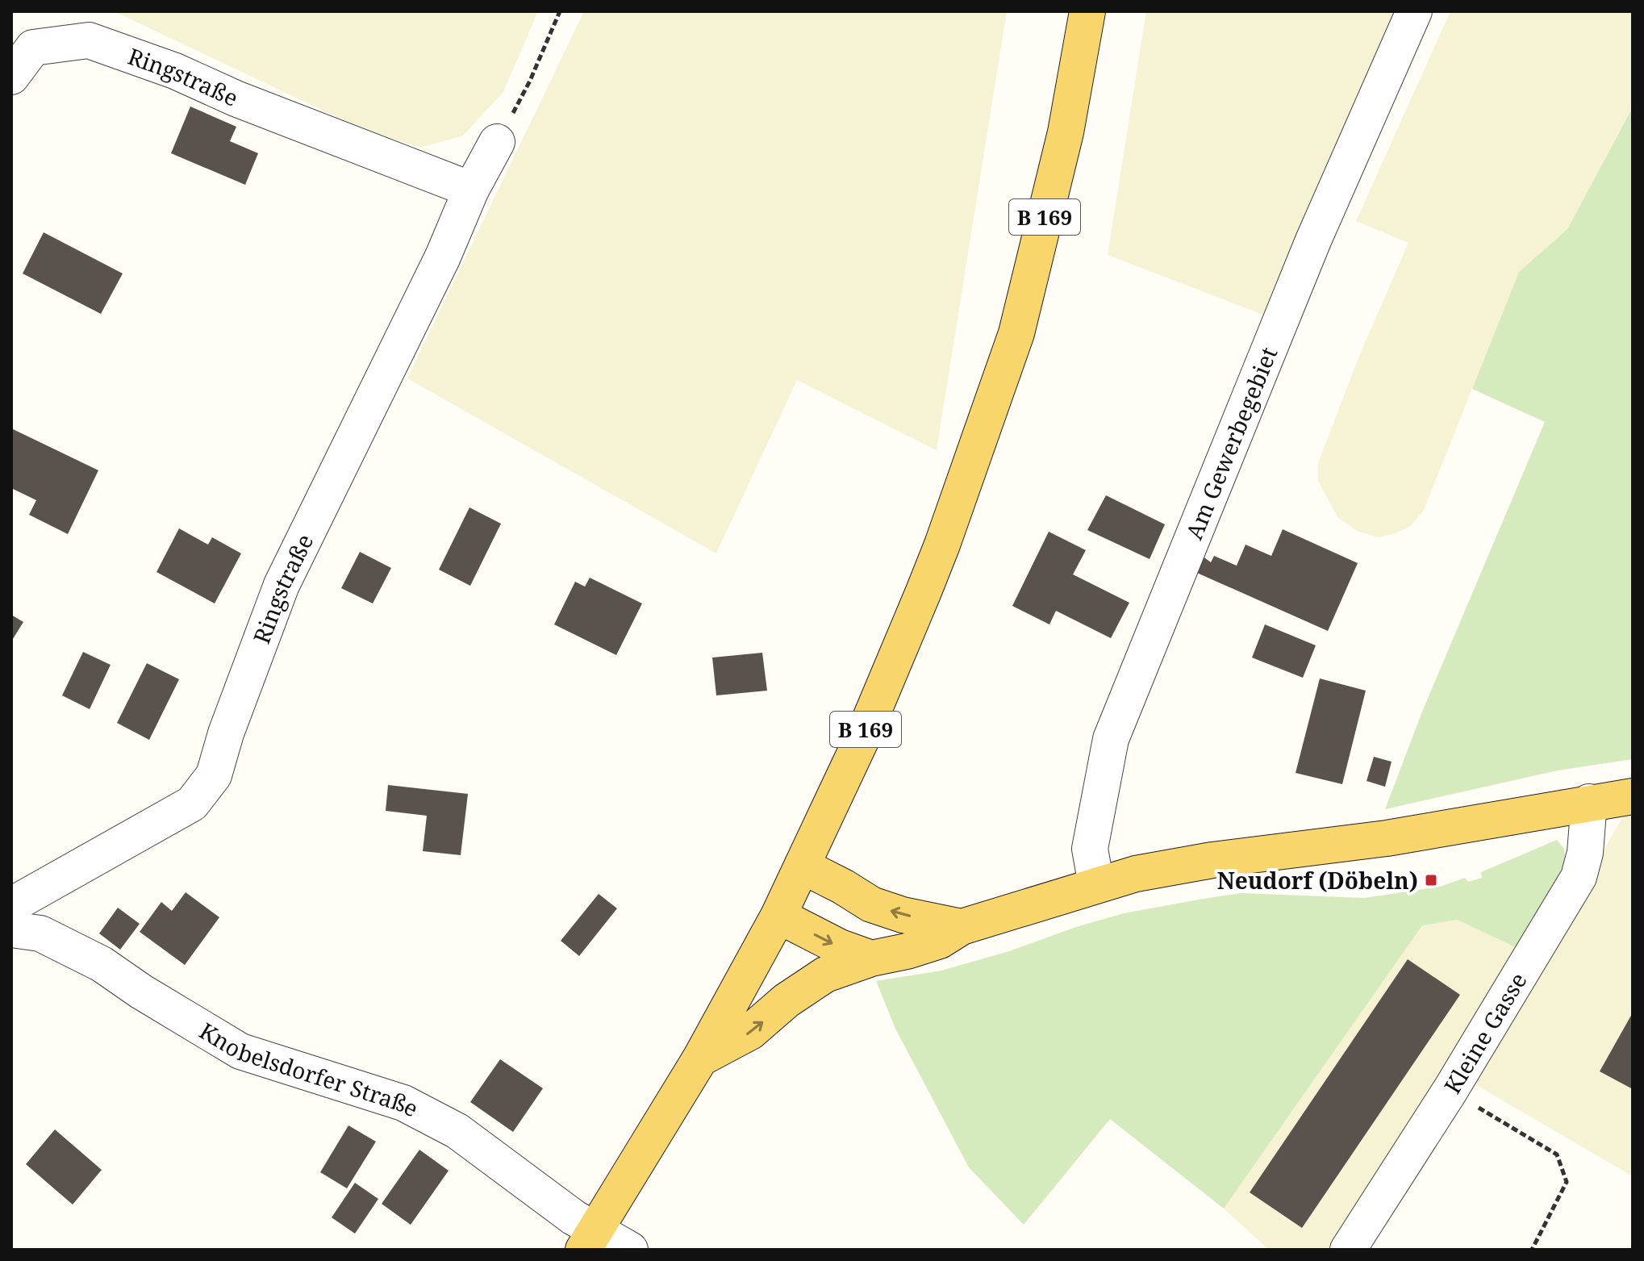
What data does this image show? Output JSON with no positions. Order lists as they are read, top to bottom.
{
  "streets": {
    "main road": ["B 169"],
    "street": [
      "Ringstraße",
      "Am Gewerbegebiet",
      "Kleine Gasse",
      "Knobelsdorfer Straße"
    ]
  },
  "crossings": [
    ["B 169", "Knobelsdorfer Straße"]
  ],
  "places": {
    "transit": ["Neudorf (Döbeln)"]
  }
}
